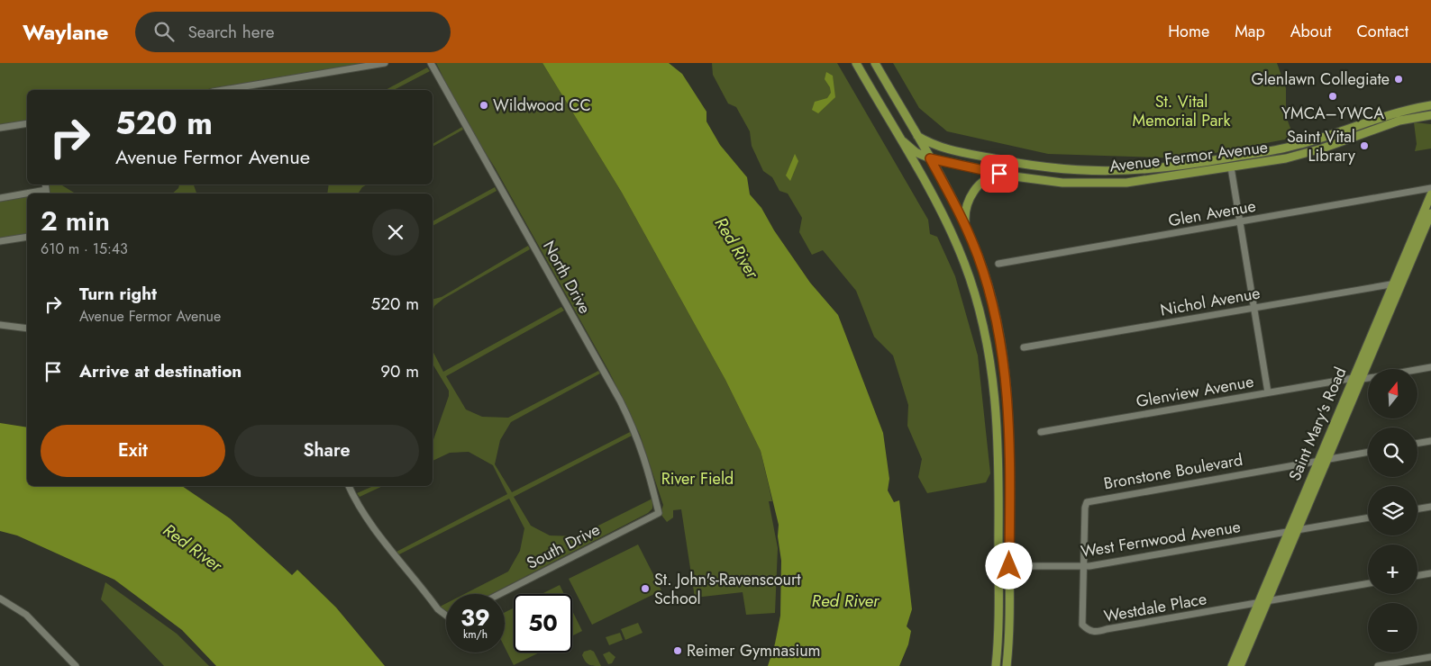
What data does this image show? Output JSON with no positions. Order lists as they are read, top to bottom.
{
  "streets": {
    "main road": ["Avenue Fermor Avenue", "Saint Mary's Road"],
    "street": [
      "Glen Avenue",
      "North Drive",
      "Nichol Avenue",
      "Glenview Avenue",
      "Bronstone Boulevard",
      "West Fernwood Avenue",
      "South Drive",
      "Westdale Place"
    ]
  },
  "crossings": [
    ["North Drive", "South Drive"],
    ["Nichol Avenue", "Saint Mary's Road"],
    ["Glenview Avenue", "Saint Mary's Road"],
    ["Saint Mary's Road", "Bronstone Boulevard"],
    ["Saint Mary's Road", "West Fernwood Avenue"],
    ["Saint Mary's Road", "Westdale Place"],
    ["Bronstone Boulevard", "West Fernwood Avenue"],
    ["Bronstone Boulevard", "Westdale Place"],
    ["West Fernwood Avenue", "Westdale Place"]
  ],
  "water": ["Red River"],
  "parks": ["St. Vital Memorial Park", "River Field"],
  "places": [
    "Glenlawn Collegiate",
    "YMCA–YWCA",
    "Wildwood CC",
    "Saint Vital Library",
    "St. John's-Ravenscourt School",
    "Reimer Gymnasium"
  ],
  "north": "top",
  "page": {
    "header": "Waylane",
    "search": "Search here",
    "nav": [
      "Home",
      "Map",
      "About",
      "Contact"
    ],
    "turn": ["520 m", "Avenue Fermor Avenue"],
    "heading": ["2 min", "610 m · 15:43"],
    "list": [
      {
        "name": "Turn right",
        "note": "Avenue Fermor Avenue",
        "value": "520 m"
      },
      {
        "name": "Arrive at destination",
        "value": "90 m"
      }
    ],
    "map_buttons": ["+", "−"],
    "buttons": ["Exit", "Share"],
    "speed": "39 km/h",
    "limit": "50"
  }
}
